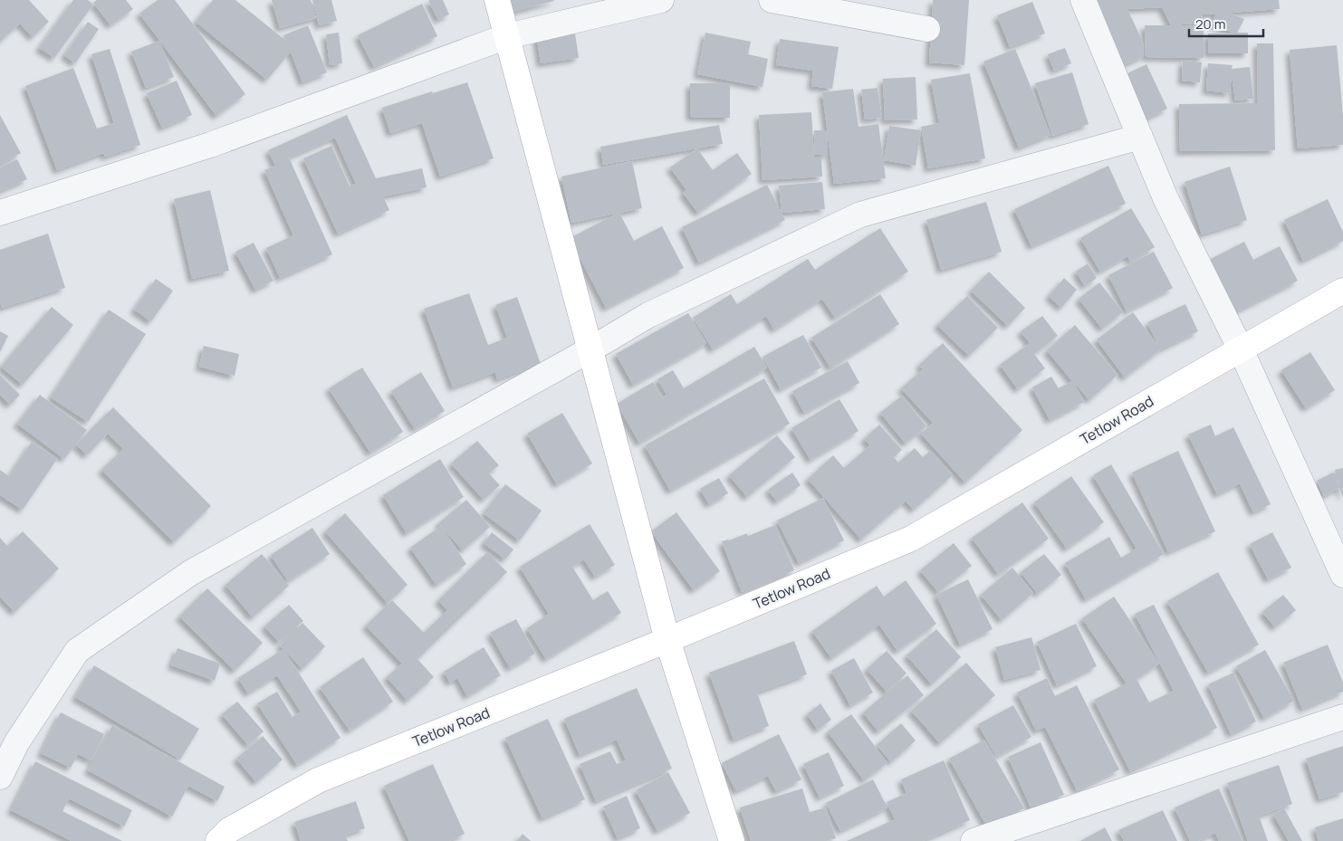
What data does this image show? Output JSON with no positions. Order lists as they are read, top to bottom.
{
  "streets": {
    "street": ["Tetlow Road"]
  },
  "scale_bar": "20 m"
}
